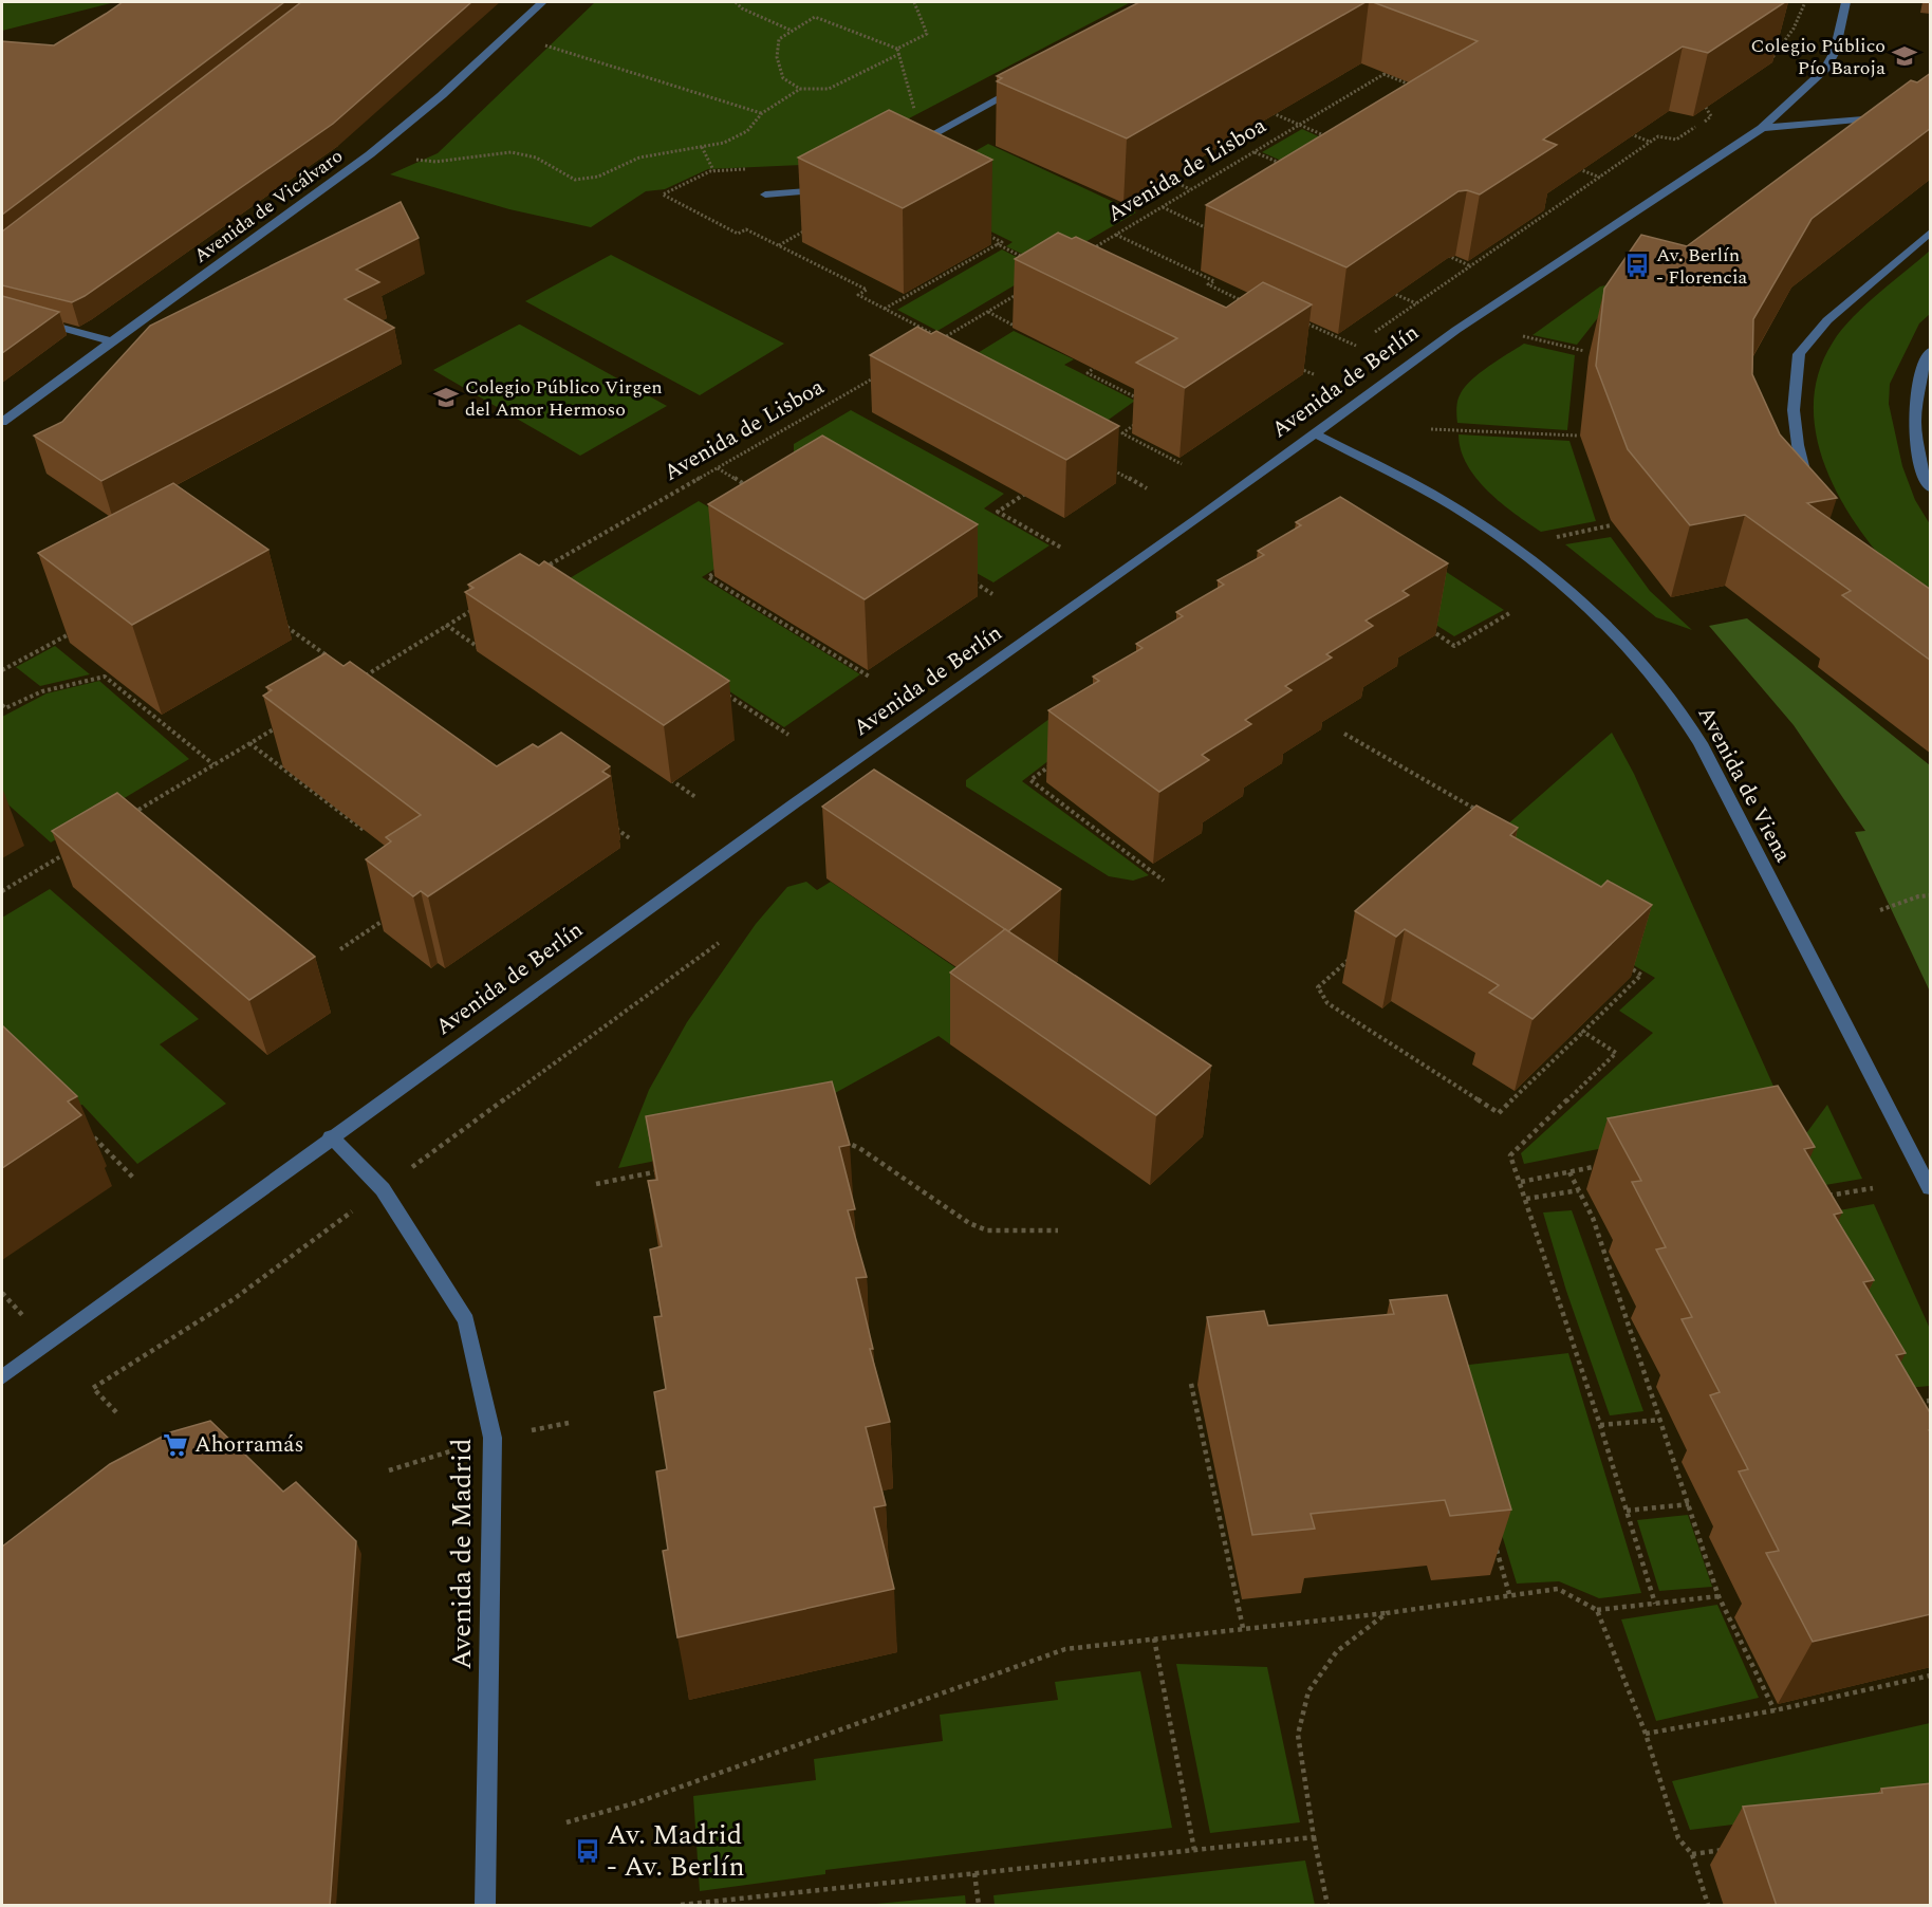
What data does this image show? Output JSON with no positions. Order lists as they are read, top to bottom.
{
  "streets": {
    "street": [
      "Avenida de Vicálvaro",
      "Avenida de Berlín",
      "Avenida de Viena",
      "Avenida de Madrid"
    ],
    "path": ["Avenida de Lisboa"]
  },
  "crossings": [
    ["Avenida de Berlín", "Avenida de Viena"],
    ["Avenida de Berlín", "Avenida de Madrid"]
  ],
  "places": {
    "school or university": ["Colegio Público Pío Baroja", "Colegio Público Virgen del Amor Hermoso"],
    "bus stop": ["Av. Berlín - Florencia", "Av. Madrid - Av. Berlín"],
    "supermarket": ["Ahorramás"]
  }
}
